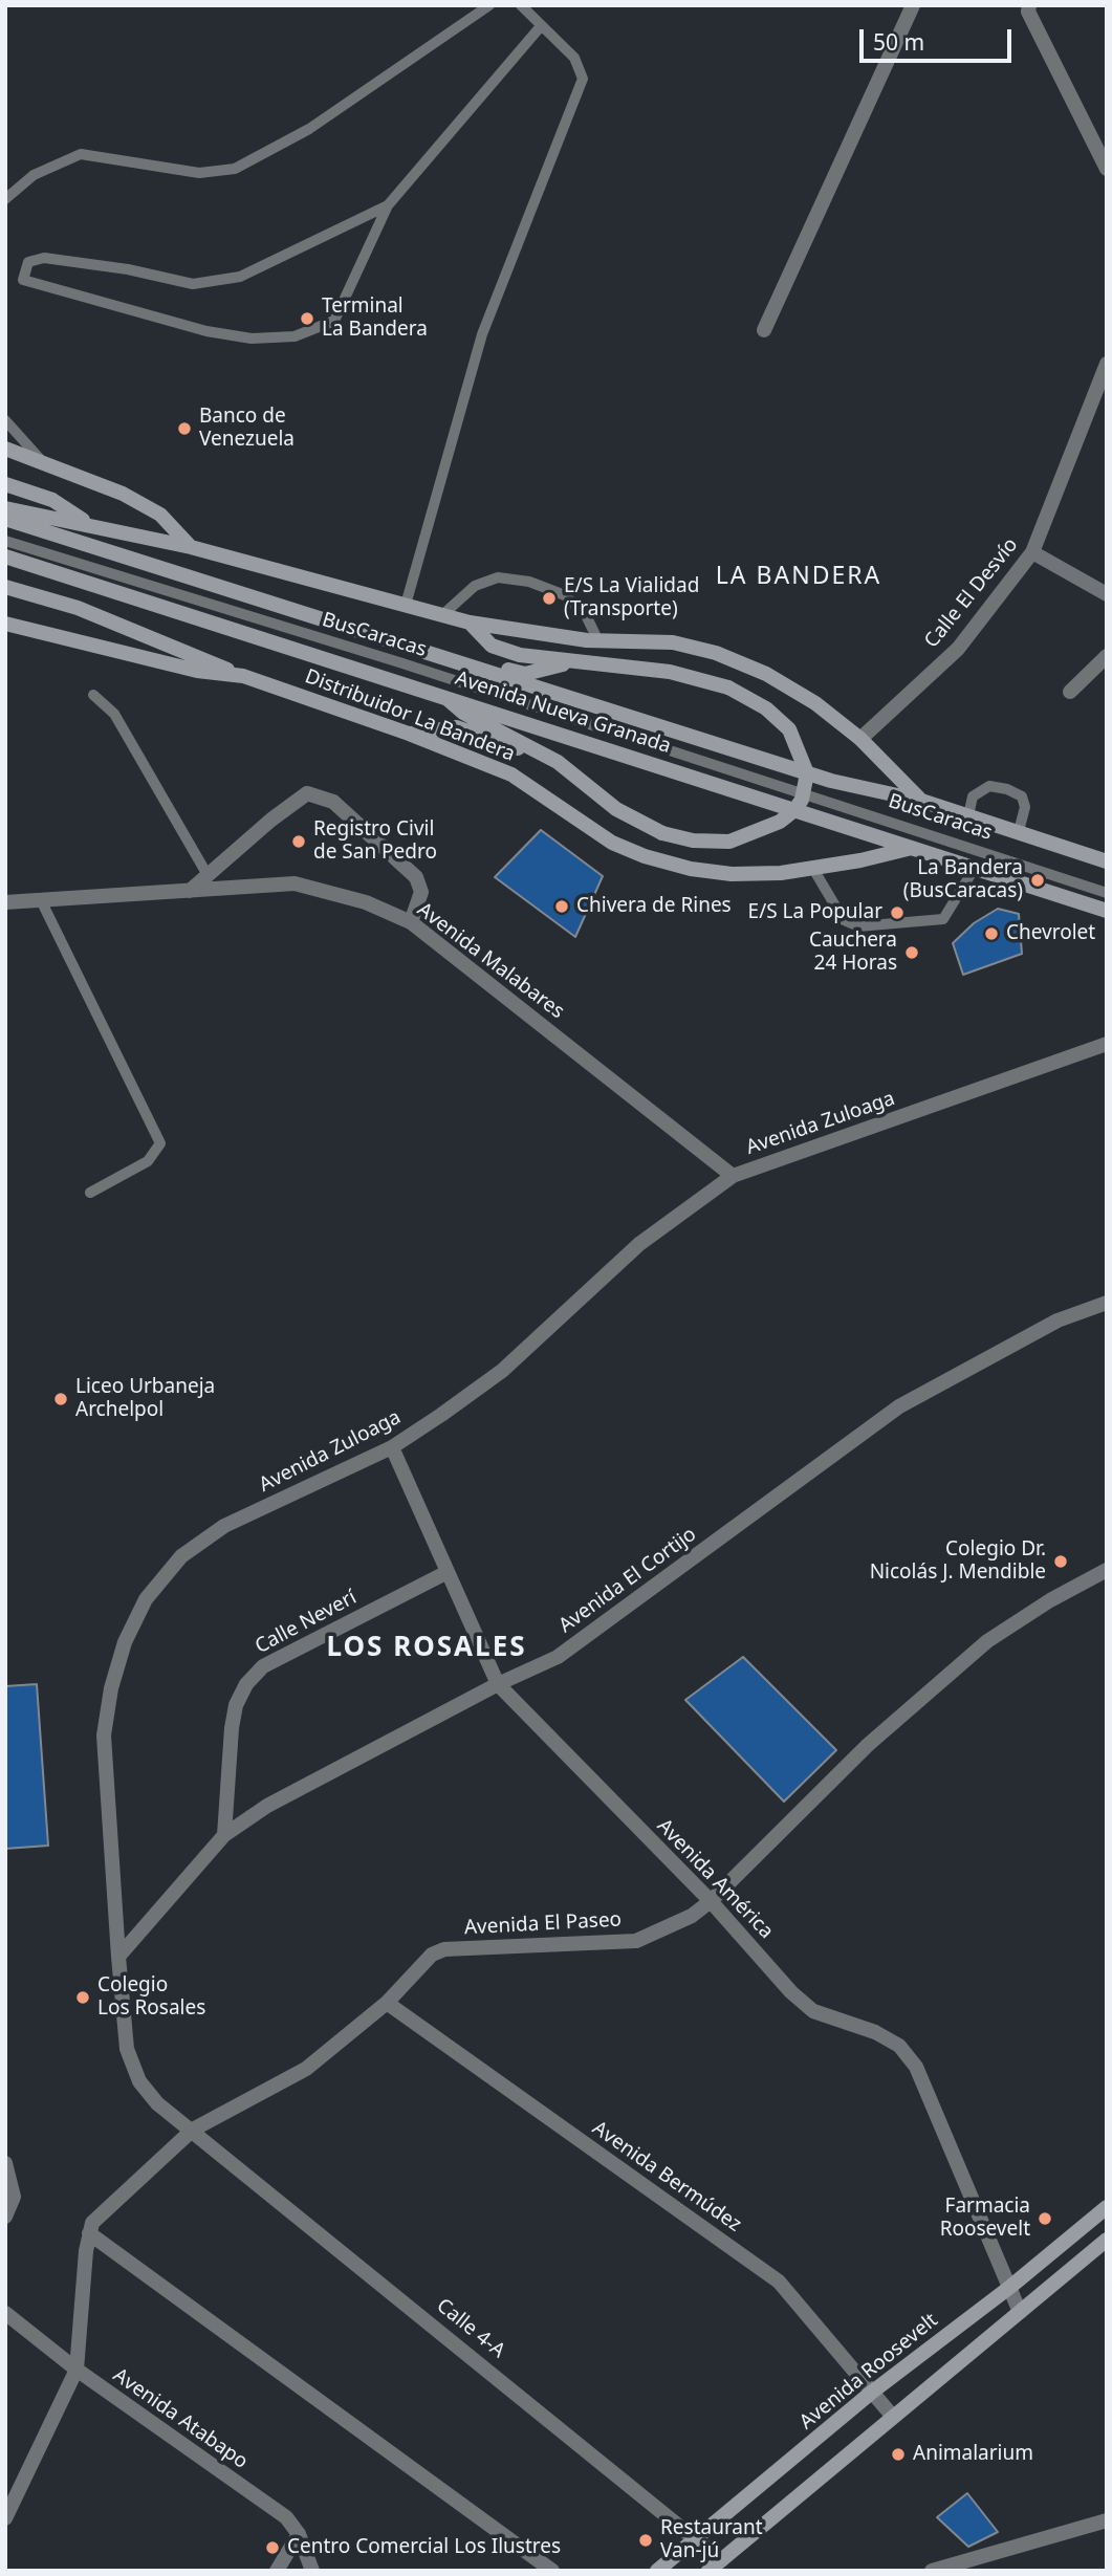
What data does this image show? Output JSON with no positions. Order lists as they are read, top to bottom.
{
  "streets": {
    "main road": ["Avenida Nueva Granada", "Distribuidor La Bandera", "Avenida Roosevelt"],
    "street": [
      "Calle El Desvío",
      "Avenida Malabares",
      "Avenida Zuloaga",
      "Avenida El Cortijo",
      "Calle Neverí",
      "Avenida América",
      "Avenida El Paseo",
      "Avenida Bermúdez",
      "Calle 4-A",
      "Avenida Atabapo"
    ],
    "lane": ["BusCaracas"]
  },
  "crossings": [
    ["Avenida Nueva Granada", "Distribuidor La Bandera"],
    ["Avenida Malabares", "Avenida Zuloaga"],
    ["Avenida Zuloaga", "Avenida El Cortijo"],
    ["Avenida Zuloaga", "Avenida América"],
    ["Avenida Zuloaga", "Avenida El Paseo"],
    ["Avenida Zuloaga", "Calle 4-A"],
    ["Avenida El Cortijo", "Calle Neverí"],
    ["Avenida El Cortijo", "Avenida América"],
    ["Calle Neverí", "Avenida América"],
    ["Avenida América", "Avenida El Paseo"],
    ["Avenida América", "Avenida Roosevelt"],
    ["Avenida El Paseo", "Avenida Bermúdez"],
    ["Avenida El Paseo", "Calle 4-A"],
    ["Avenida Bermúdez", "Avenida Roosevelt"],
    ["Calle 4-A", "Avenida Roosevelt"]
  ],
  "districts": ["LA BANDERA", "LOS ROSALES"],
  "places": [
    "Terminal La Bandera",
    "Banco de Venezuela",
    "E/S La Vialidad (Transporte)",
    "Registro Civil de San Pedro",
    "La Bandera (BusCaracas)",
    "Chivera de Rines",
    "E/S La Popular",
    "Chevrolet",
    "Cauchera 24 Horas",
    "Liceo Urbaneja Archelpol",
    "Colegio Dr. Nicolás J. Mendible",
    "Colegio Los Rosales",
    "Farmacia Roosevelt",
    "Animalarium",
    "Restaurant Van-jú",
    "Centro Comercial Los Ilustres"
  ],
  "scale_bar": "50 m"
}
